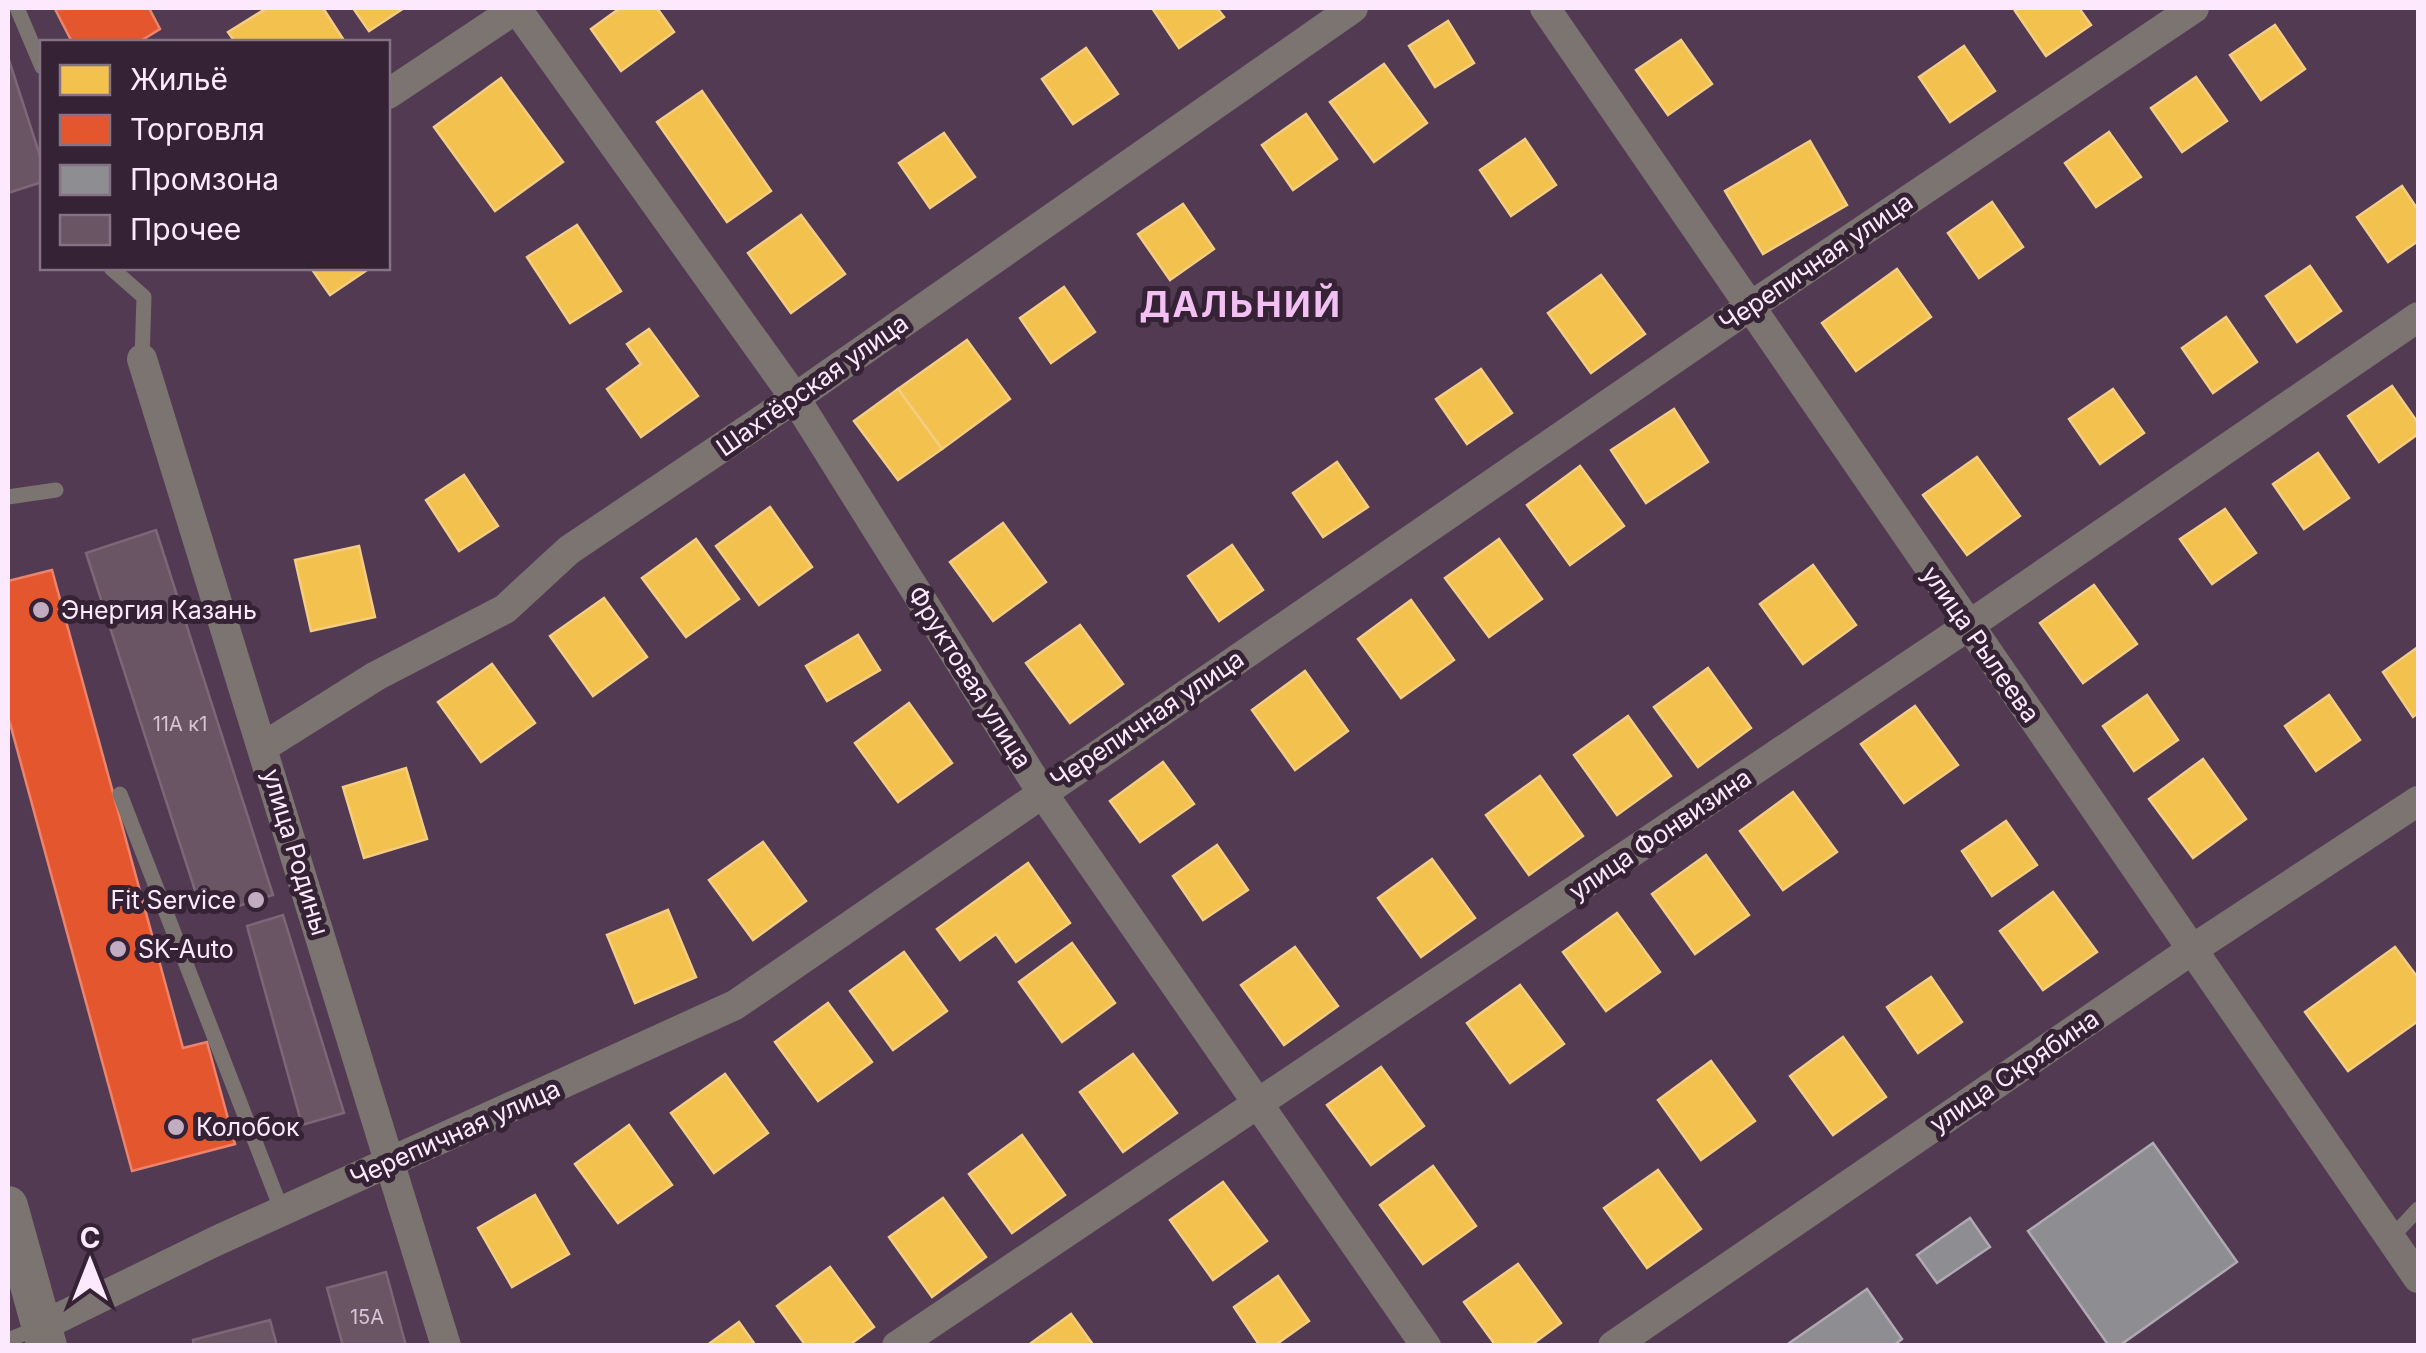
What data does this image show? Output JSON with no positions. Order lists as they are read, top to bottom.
{
  "streets": {
    "street": [
      "Черепичная улица",
      "Шахтёрская улица",
      "улица Рылеева",
      "Фруктовая улица",
      "улица Фонвизина",
      "улица Родины",
      "улица Скрябина"
    ]
  },
  "crossings": [
    ["Черепичная улица", "улица Рылеева"],
    ["Черепичная улица", "Фруктовая улица"],
    ["Черепичная улица", "улица Родины"],
    ["Шахтёрская улица", "Фруктовая улица"],
    ["Шахтёрская улица", "улица Родины"],
    ["улица Рылеева", "улица Фонвизина"],
    ["улица Рылеева", "улица Скрябина"],
    ["Фруктовая улица", "улица Фонвизина"]
  ],
  "districts": ["ДАЛЬНИЙ"],
  "places": [
    "Энергия Казань",
    "Fit Service",
    "SK-Auto",
    "Колобок"
  ],
  "house_numbers": ["11А к1", "15А"],
  "legend": [
    "Жильё",
    "Торговля",
    "Промзона",
    "Прочее"
  ],
  "north": "top"
}
